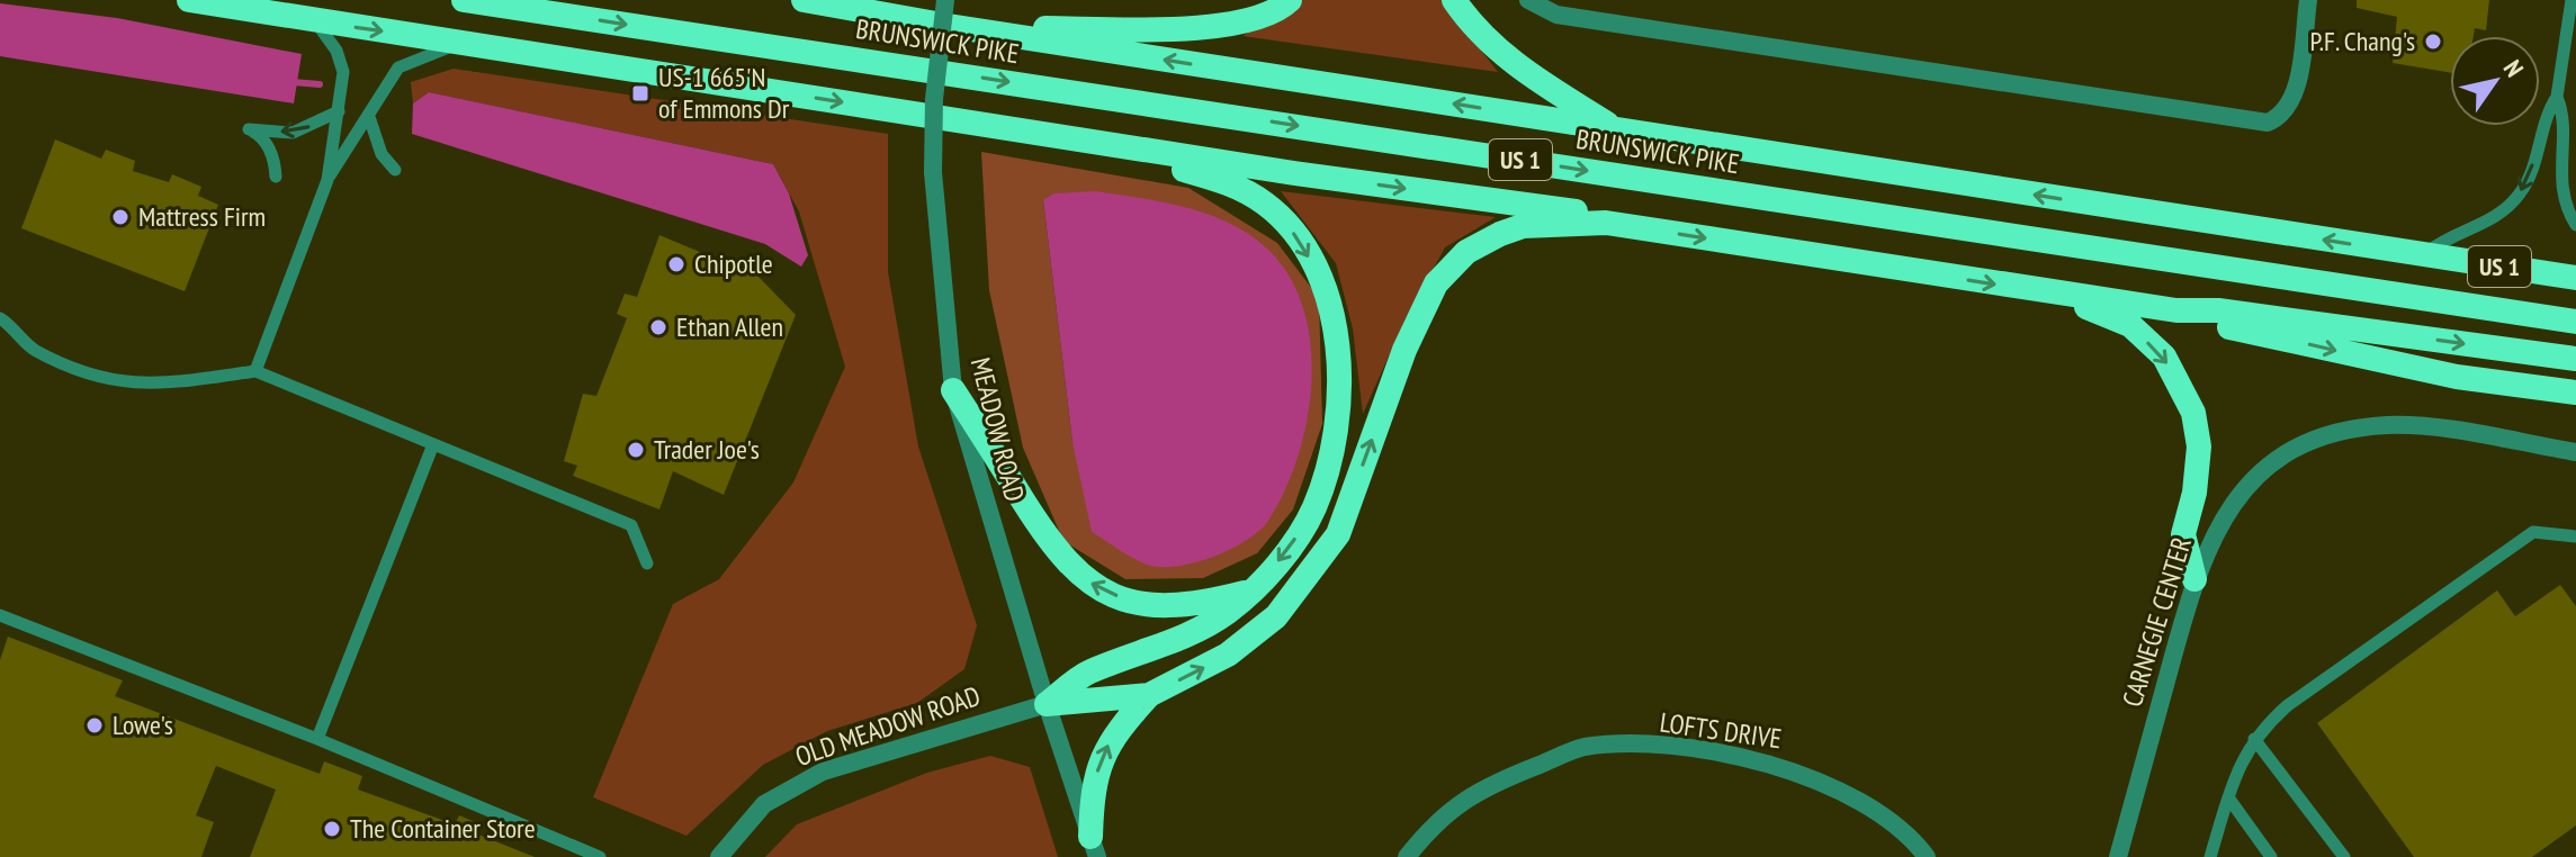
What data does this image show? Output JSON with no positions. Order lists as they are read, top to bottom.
{
  "streets": {
    "highway": ["BRUNSWICK PIKE", "US 1"],
    "street": [
      "MEADOW ROAD",
      "CARNEGIE CENTER",
      "OLD MEADOW ROAD",
      "LOFTS DRIVE"
    ]
  },
  "crossings": [
    ["MEADOW ROAD", "OLD MEADOW ROAD"]
  ],
  "places": {
    "other": [
      "P.F. Chang's",
      "Mattress Firm",
      "Chipotle",
      "Ethan Allen",
      "Trader Joe's",
      "Lowe's",
      "The Container Store"
    ],
    "transit": ["US-1 665'N of Emmons Dr"]
  },
  "north": "top right"
}
